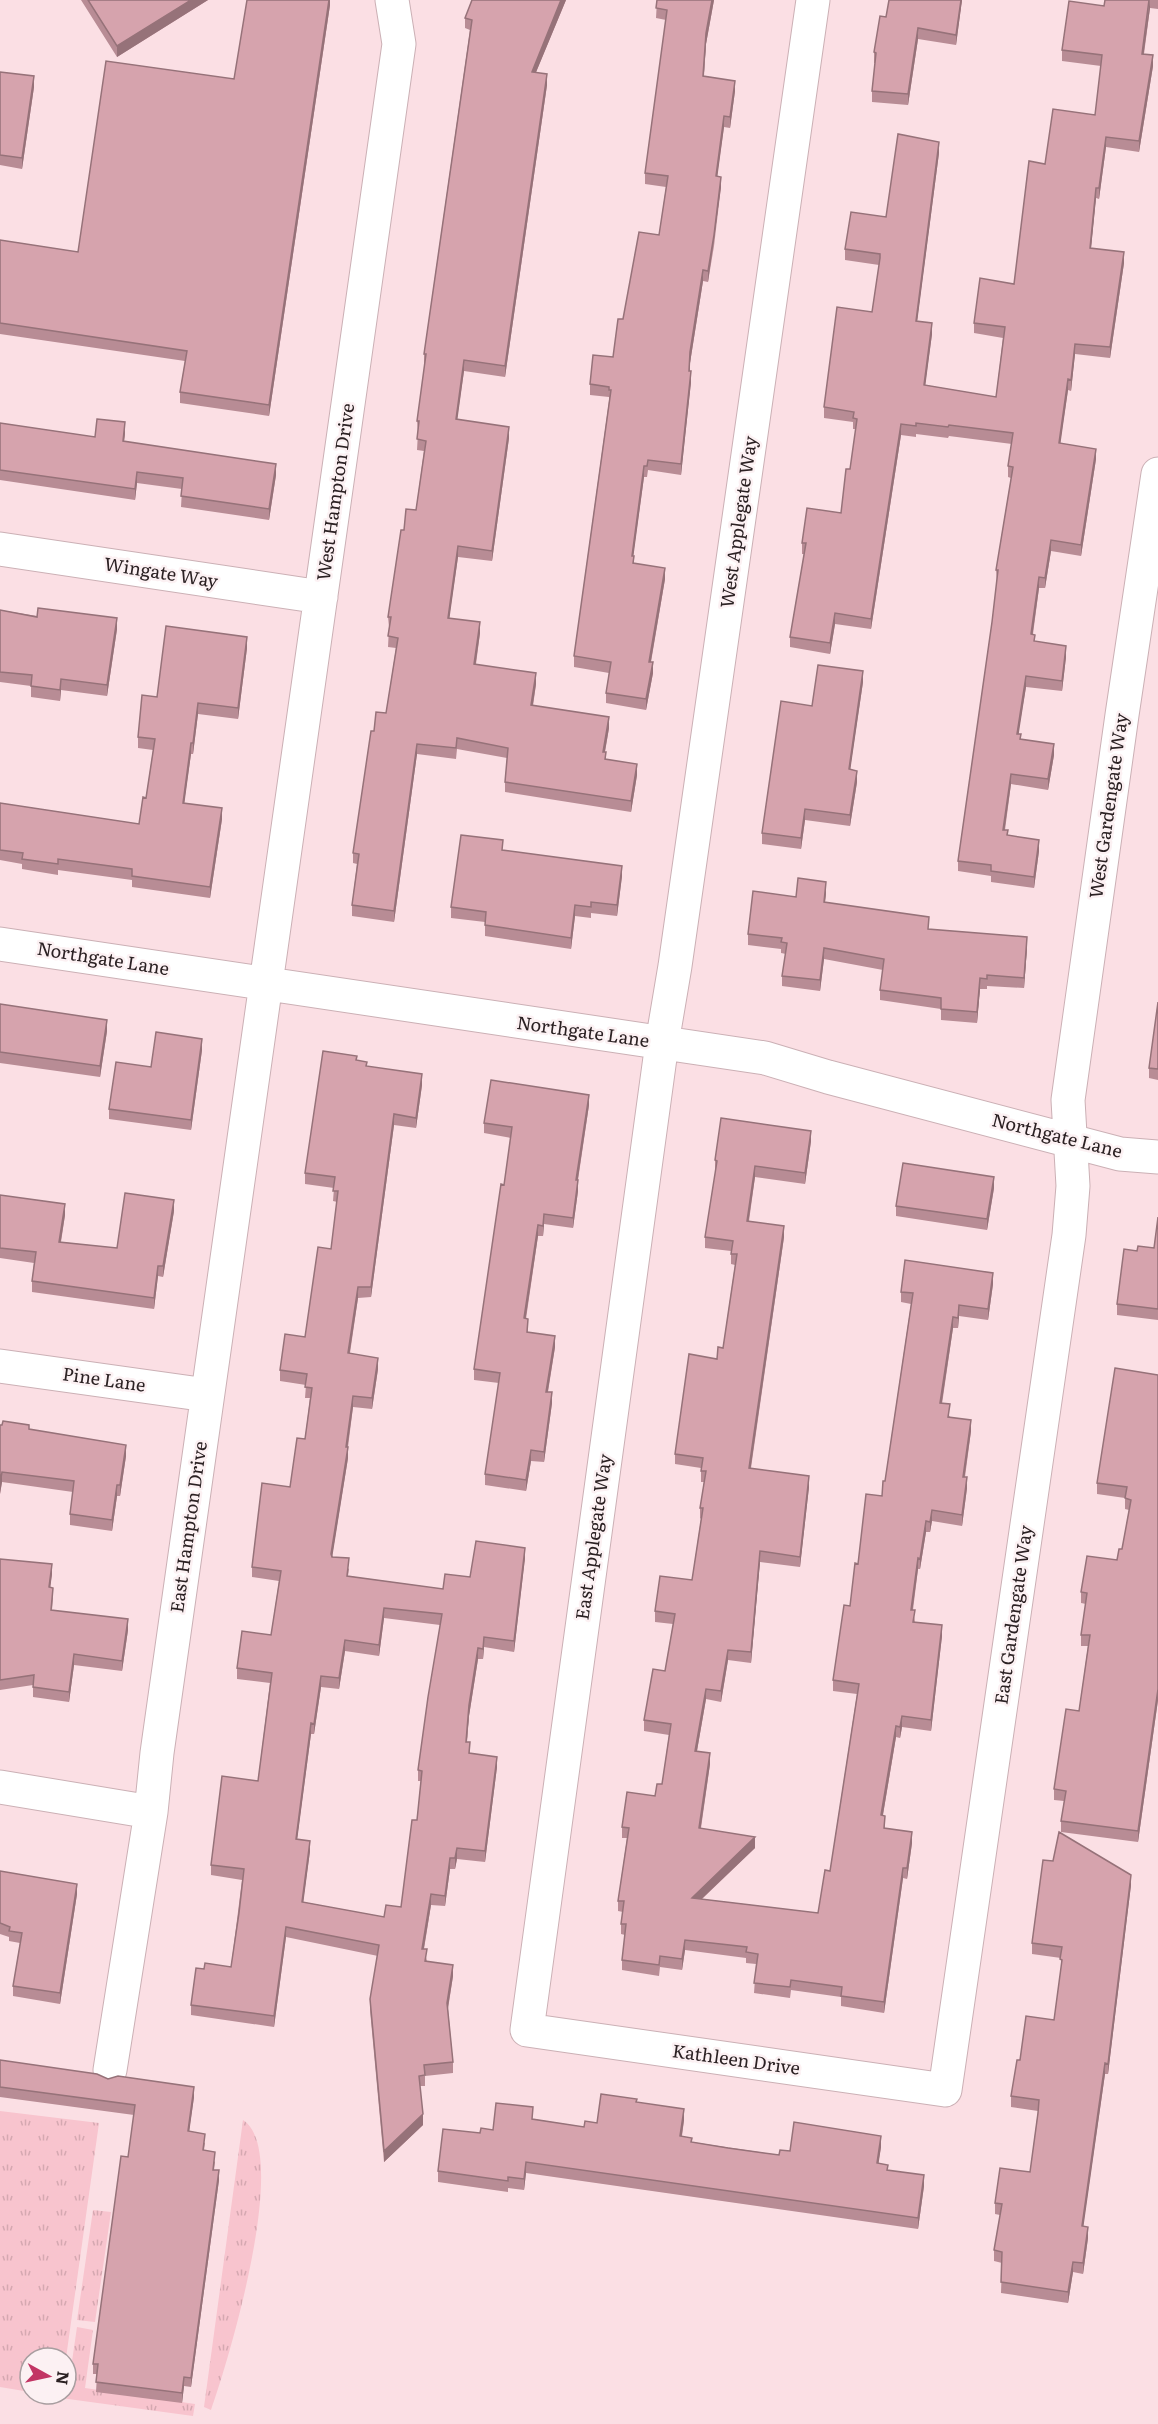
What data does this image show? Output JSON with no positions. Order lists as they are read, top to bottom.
{
  "streets": {
    "street": [
      "West Hampton Drive",
      "West Applegate Way",
      "Wingate Way",
      "West Gardengate Way",
      "Northgate Lane",
      "Pine Lane",
      "East Hampton Drive",
      "East Applegate Way",
      "East Gardengate Way",
      "Kathleen Drive"
    ]
  },
  "crossings": [
    ["West Hampton Drive", "Wingate Way"],
    ["West Hampton Drive", "Northgate Lane"],
    ["West Hampton Drive", "East Hampton Drive"],
    ["West Applegate Way", "Northgate Lane"],
    ["West Applegate Way", "East Applegate Way"],
    ["West Gardengate Way", "Northgate Lane"],
    ["West Gardengate Way", "East Gardengate Way"],
    ["Northgate Lane", "East Hampton Drive"],
    ["Northgate Lane", "East Applegate Way"],
    ["Northgate Lane", "East Gardengate Way"],
    ["Pine Lane", "East Hampton Drive"],
    ["East Applegate Way", "Kathleen Drive"],
    ["East Gardengate Way", "Kathleen Drive"]
  ],
  "north": "right"
}
